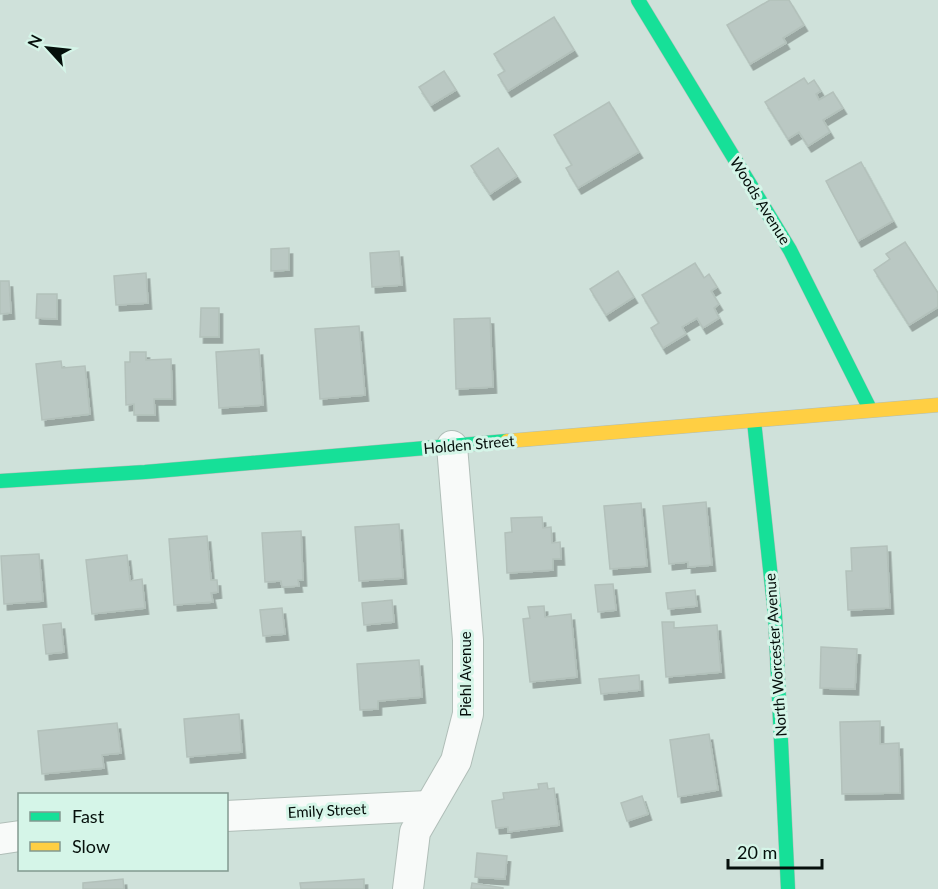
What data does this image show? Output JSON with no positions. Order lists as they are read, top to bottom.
{
  "streets": {
    "main road": ["Woods Avenue", "Holden Street", "North Worcester Avenue"],
    "street": ["Piehl Avenue", "Emily Street"]
  },
  "crossings": [
    ["Woods Avenue", "Holden Street"],
    ["Holden Street", "North Worcester Avenue"],
    ["Holden Street", "Piehl Avenue"],
    ["Piehl Avenue", "Emily Street"]
  ],
  "legend": ["Fast", "Slow"],
  "scale_bar": "20 m",
  "north": "top left"
}
